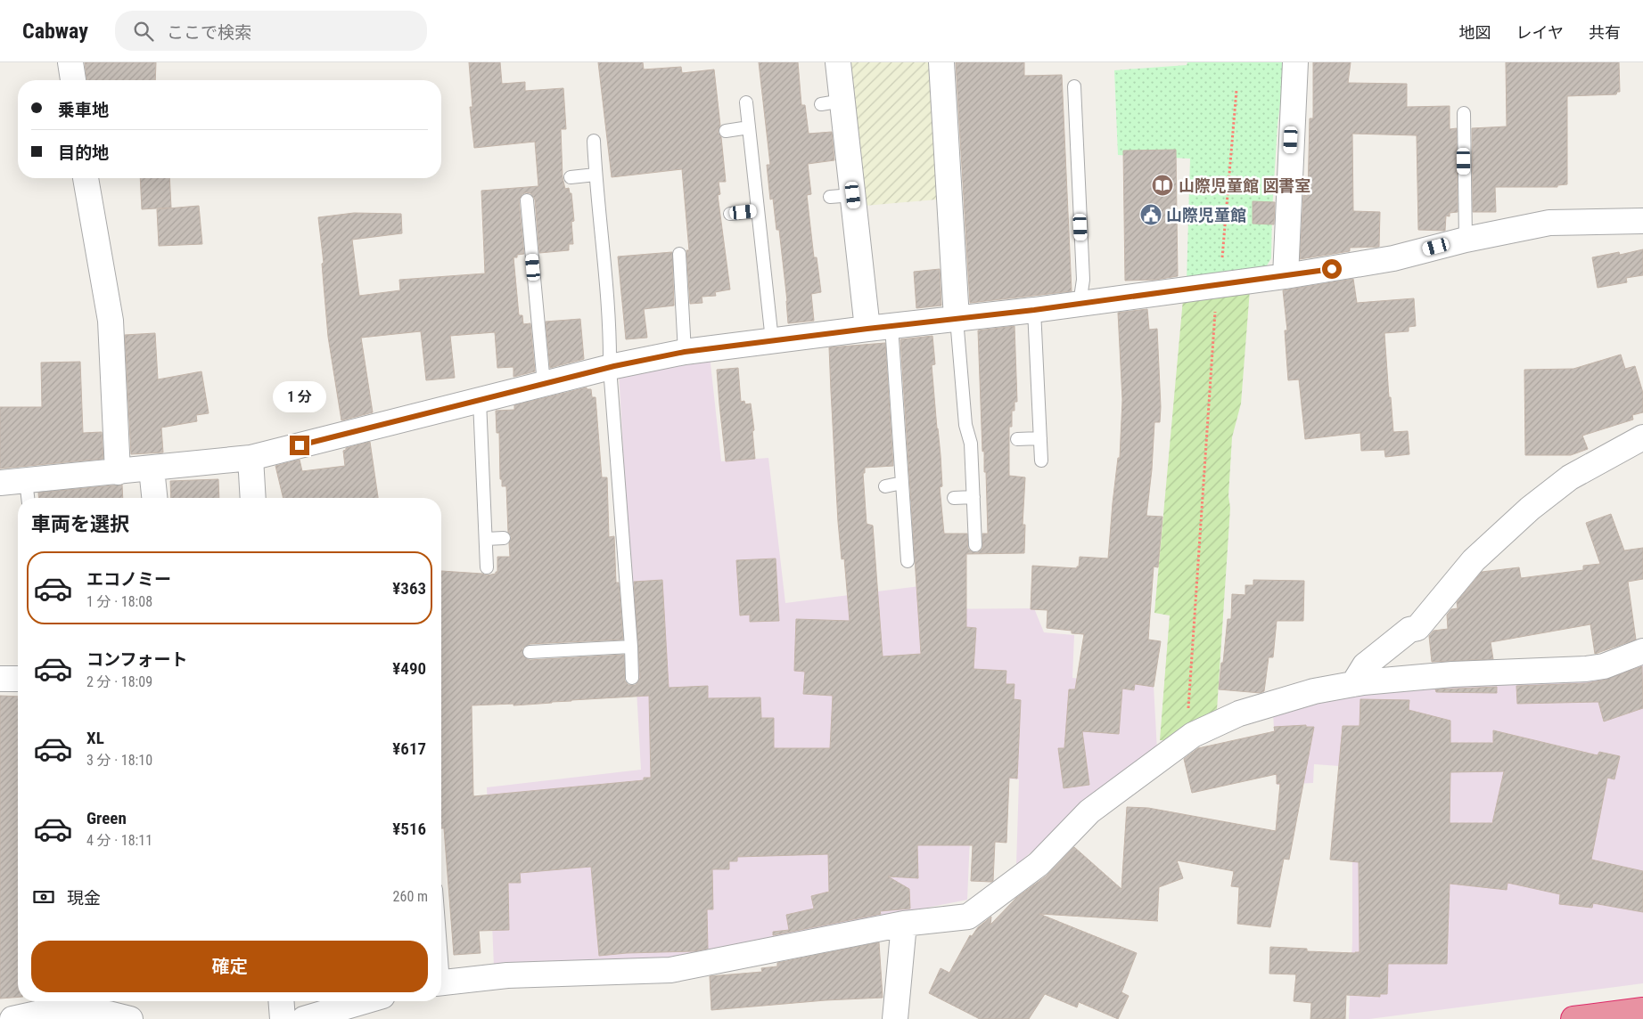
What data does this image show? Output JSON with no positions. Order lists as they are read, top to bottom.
{
  "places": {
    "library": ["山際児童館 図書室"],
    "public building": ["山際児童館"]
  },
  "page": {
    "header": "Cabway",
    "search": "ここで検索",
    "nav": ["地図", "レイヤ", "共有"],
    "banner": ["乗車地", "目的地"],
    "bubble": "1 分",
    "heading": "車両を選択",
    "list": [
      {
        "name": "エコノミー",
        "note": "1 分 · 18:08",
        "value": "¥363"
      },
      {
        "name": "コンフォート",
        "note": "2 分 · 18:09",
        "value": "¥490"
      },
      {
        "name": "XL",
        "note": "3 分 · 18:10",
        "value": "¥617"
      },
      {
        "name": "Green",
        "note": "4 分 · 18:11",
        "value": "¥516"
      }
    ],
    "pay": ["現金", "260 m"],
    "buttons": "確定"
  }
}
